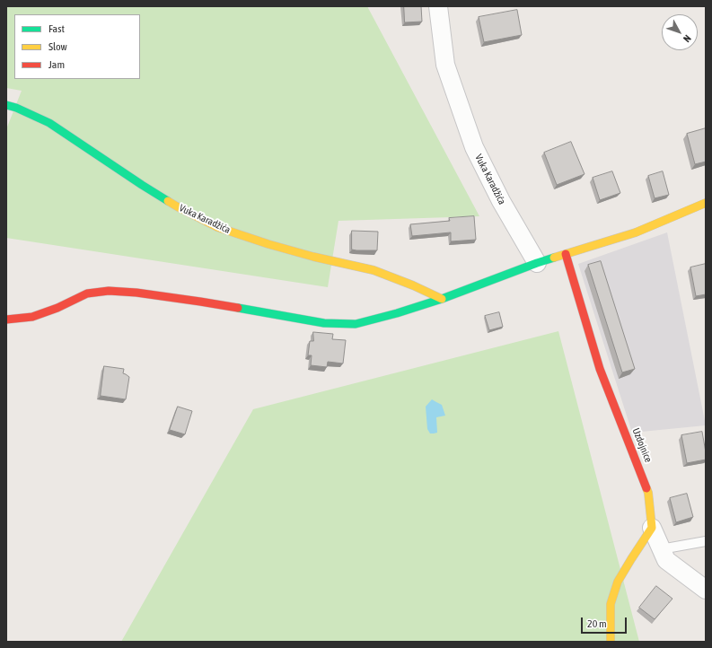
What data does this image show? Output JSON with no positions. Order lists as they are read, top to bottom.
{
  "streets": {
    "street": ["Vuka Karadžića", "Uzdojnice"]
  },
  "legend": ["Fast", "Slow", "Jam"],
  "scale_bar": "20 m",
  "north": "bottom right"
}
